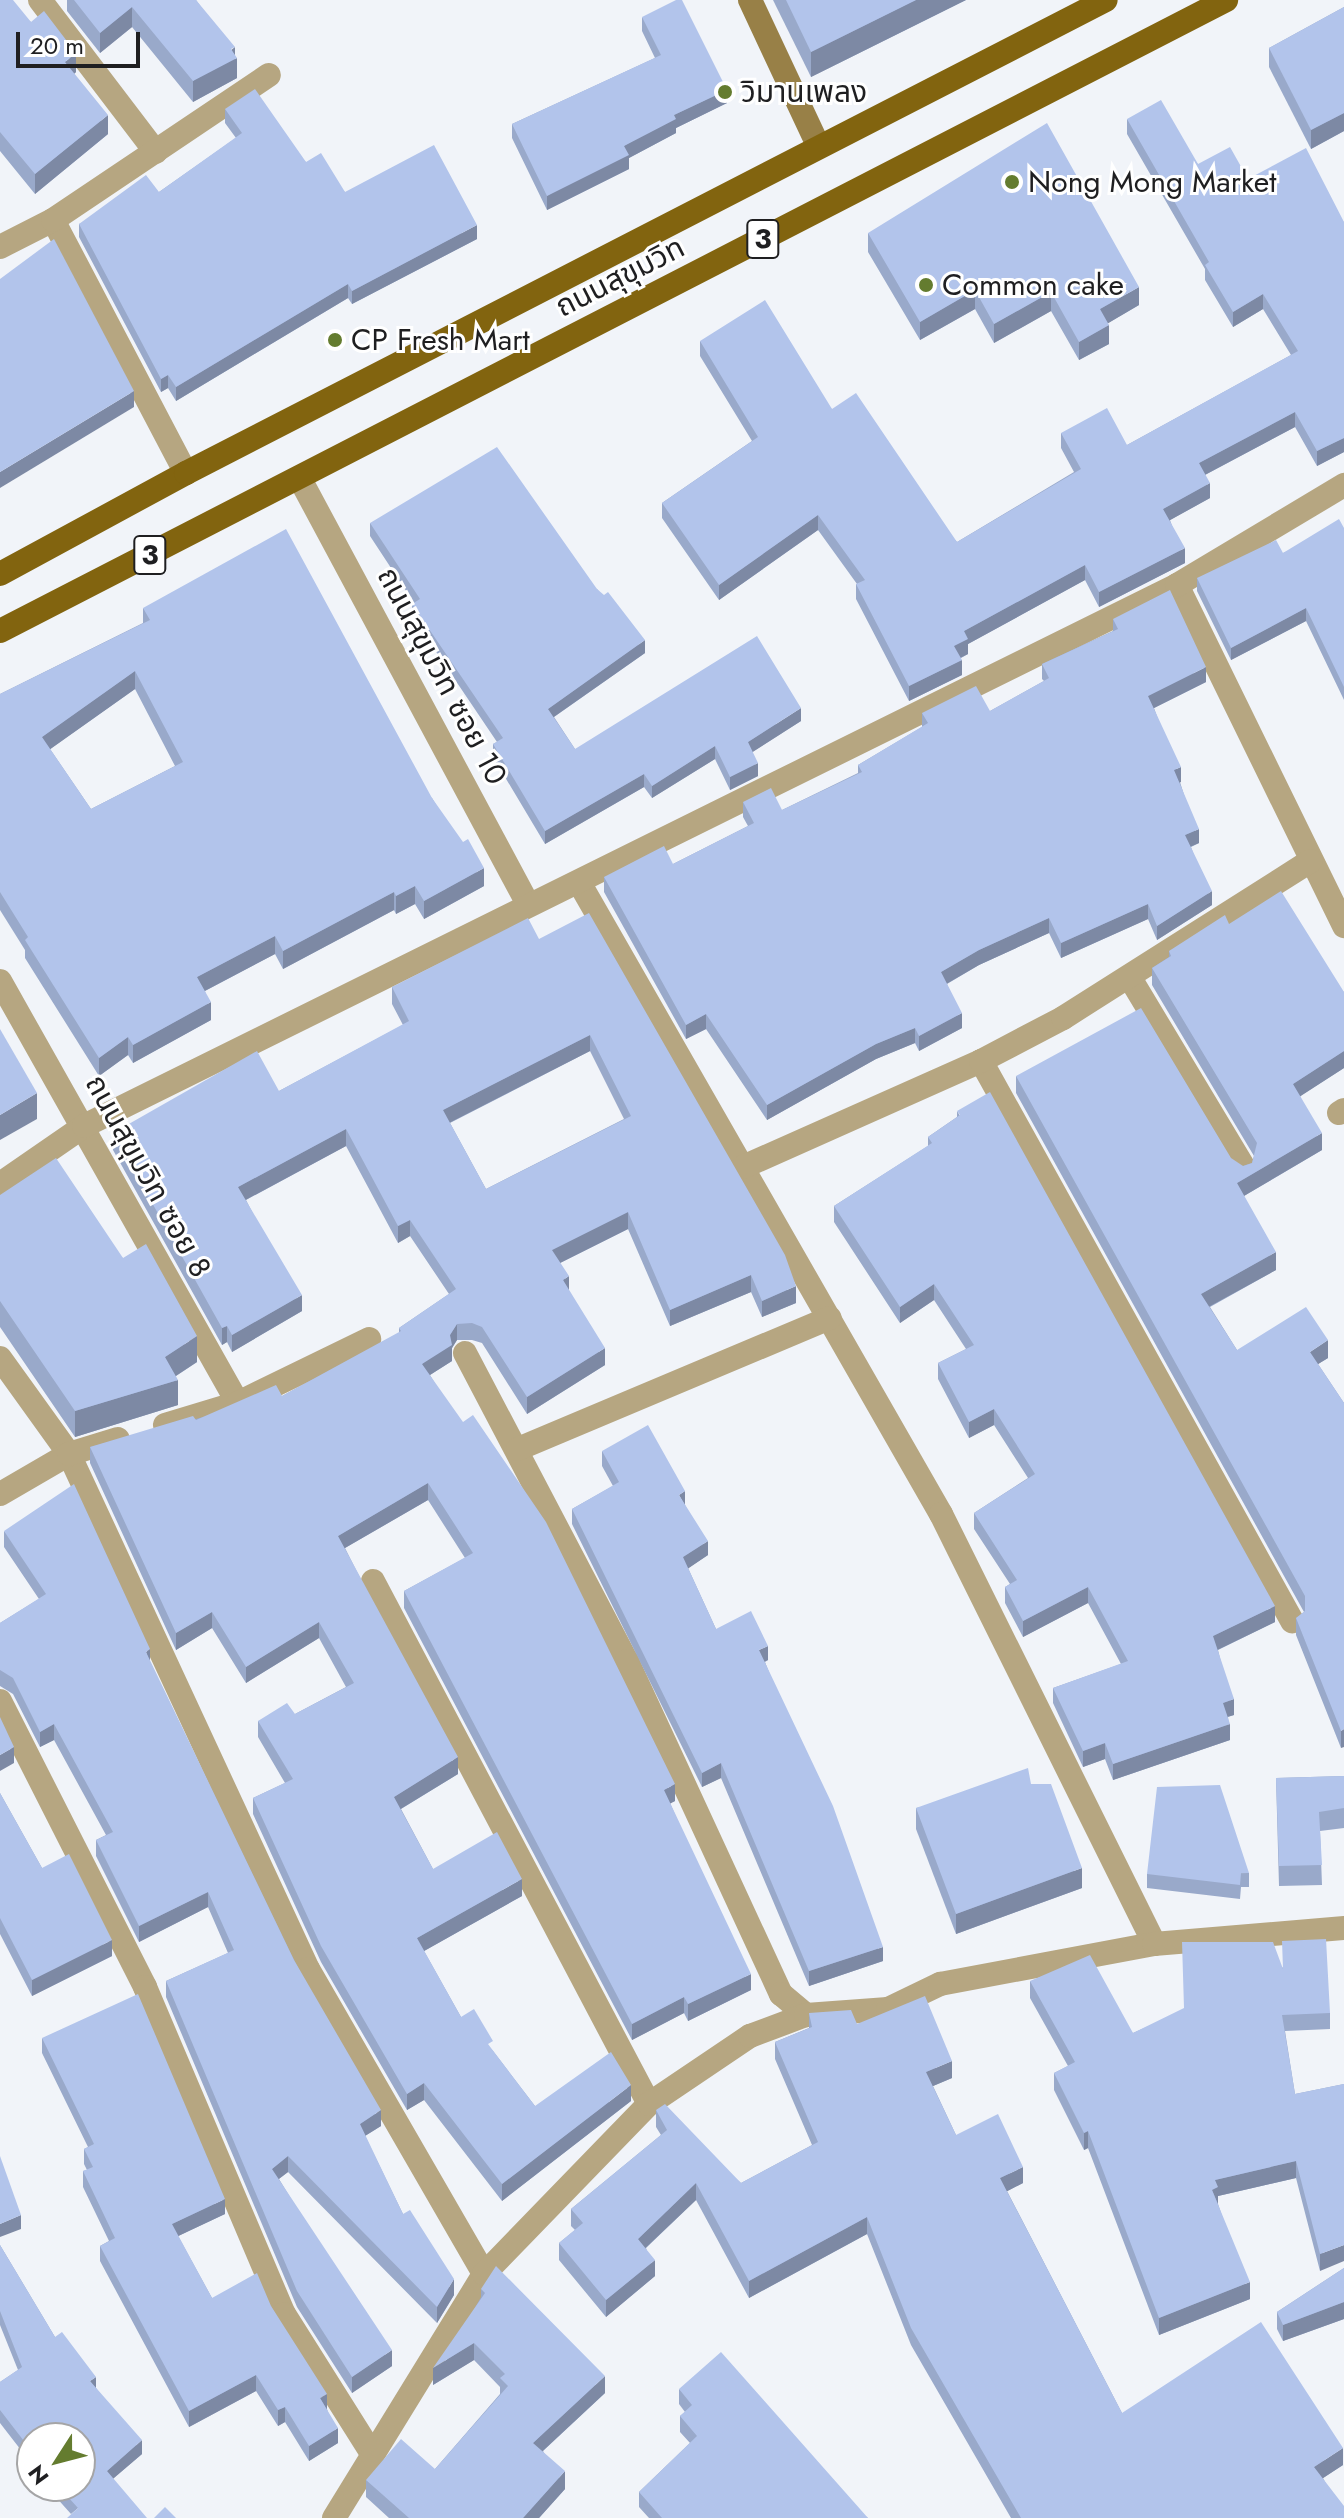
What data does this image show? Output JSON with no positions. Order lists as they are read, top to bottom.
{
  "streets": {
    "main road": ["3", "ถนนสุขุมวิท"],
    "street": ["ถนนสุขุมวิท ซอย 10", "ถนนสุขุมวิท ซอย 8"]
  },
  "crossings": [
    ["ถนนสุขุมวิท", "ถนนสุขุมวิท ซอย 10"]
  ],
  "places": [
    "วิมานเพลง",
    "Nong Mong Market",
    "Common cake",
    "CP Fresh Mart"
  ],
  "scale_bar": "20 m",
  "north": "bottom left"
}
